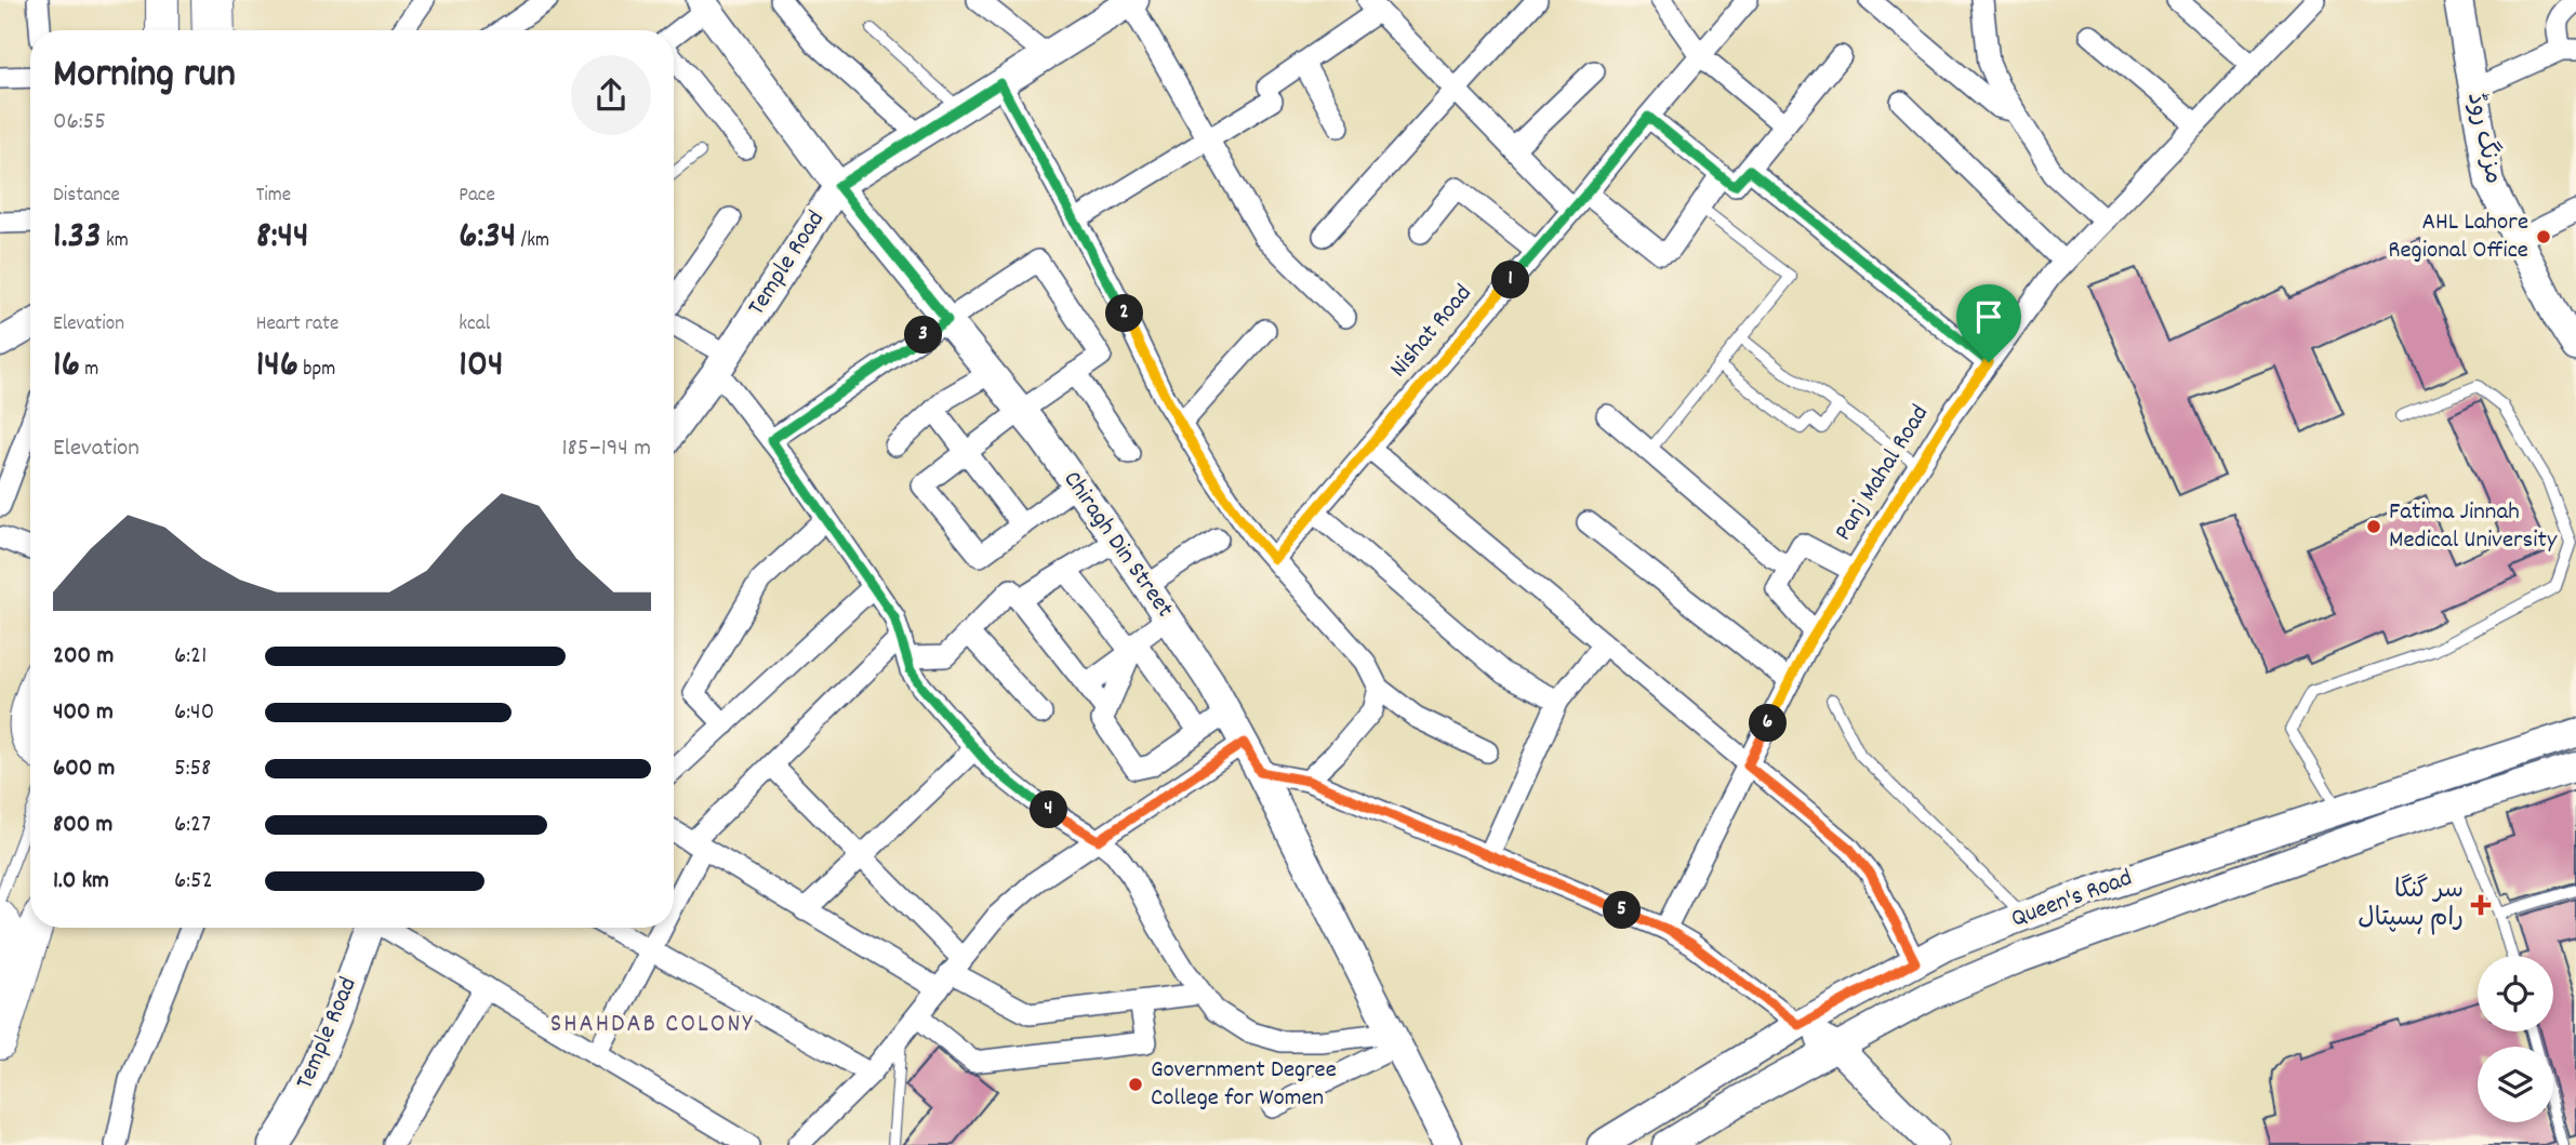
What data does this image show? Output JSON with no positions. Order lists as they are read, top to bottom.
{
  "streets": {
    "street": [
      "مزنگ روڈ",
      "Temple Road",
      "Nishat Road",
      "Panj Mahal Road",
      "Chiragh Din Street",
      "Queen's Road"
    ]
  },
  "crossings": [
    ["Temple Road", "Chiragh Din Street"]
  ],
  "districts": ["SHAHDAB COLONY"],
  "places": {
    "other": ["AHL Lahore Regional Office", "Fatima Jinnah Medical University", "Government Degree College for Women"],
    "health": ["سر گنگا رام ہسپتال"]
  },
  "page": {
    "heading": ["Morning run", "06:55"],
    "stats": [
      ["Distance", "1.33 km"],
      ["Time", "8:44"],
      ["Pace", "6:34 /km"],
      ["Elevation", "16 m"],
      ["Heart rate", "146 bpm"],
      ["kcal", "104"]
    ],
    "pins": [
      "1",
      "2",
      "3",
      "6",
      "4",
      "5"
    ],
    "chart": ["Elevation", "185–194 m"],
    "list": [
      {
        "name": "200 m",
        "note": "6:21"
      },
      {
        "name": "400 m",
        "note": "6:40"
      },
      {
        "name": "600 m",
        "note": "5:58"
      },
      {
        "name": "800 m",
        "note": "6:27"
      },
      {
        "name": "1.0 km",
        "note": "6:52"
      }
    ]
  }
}
